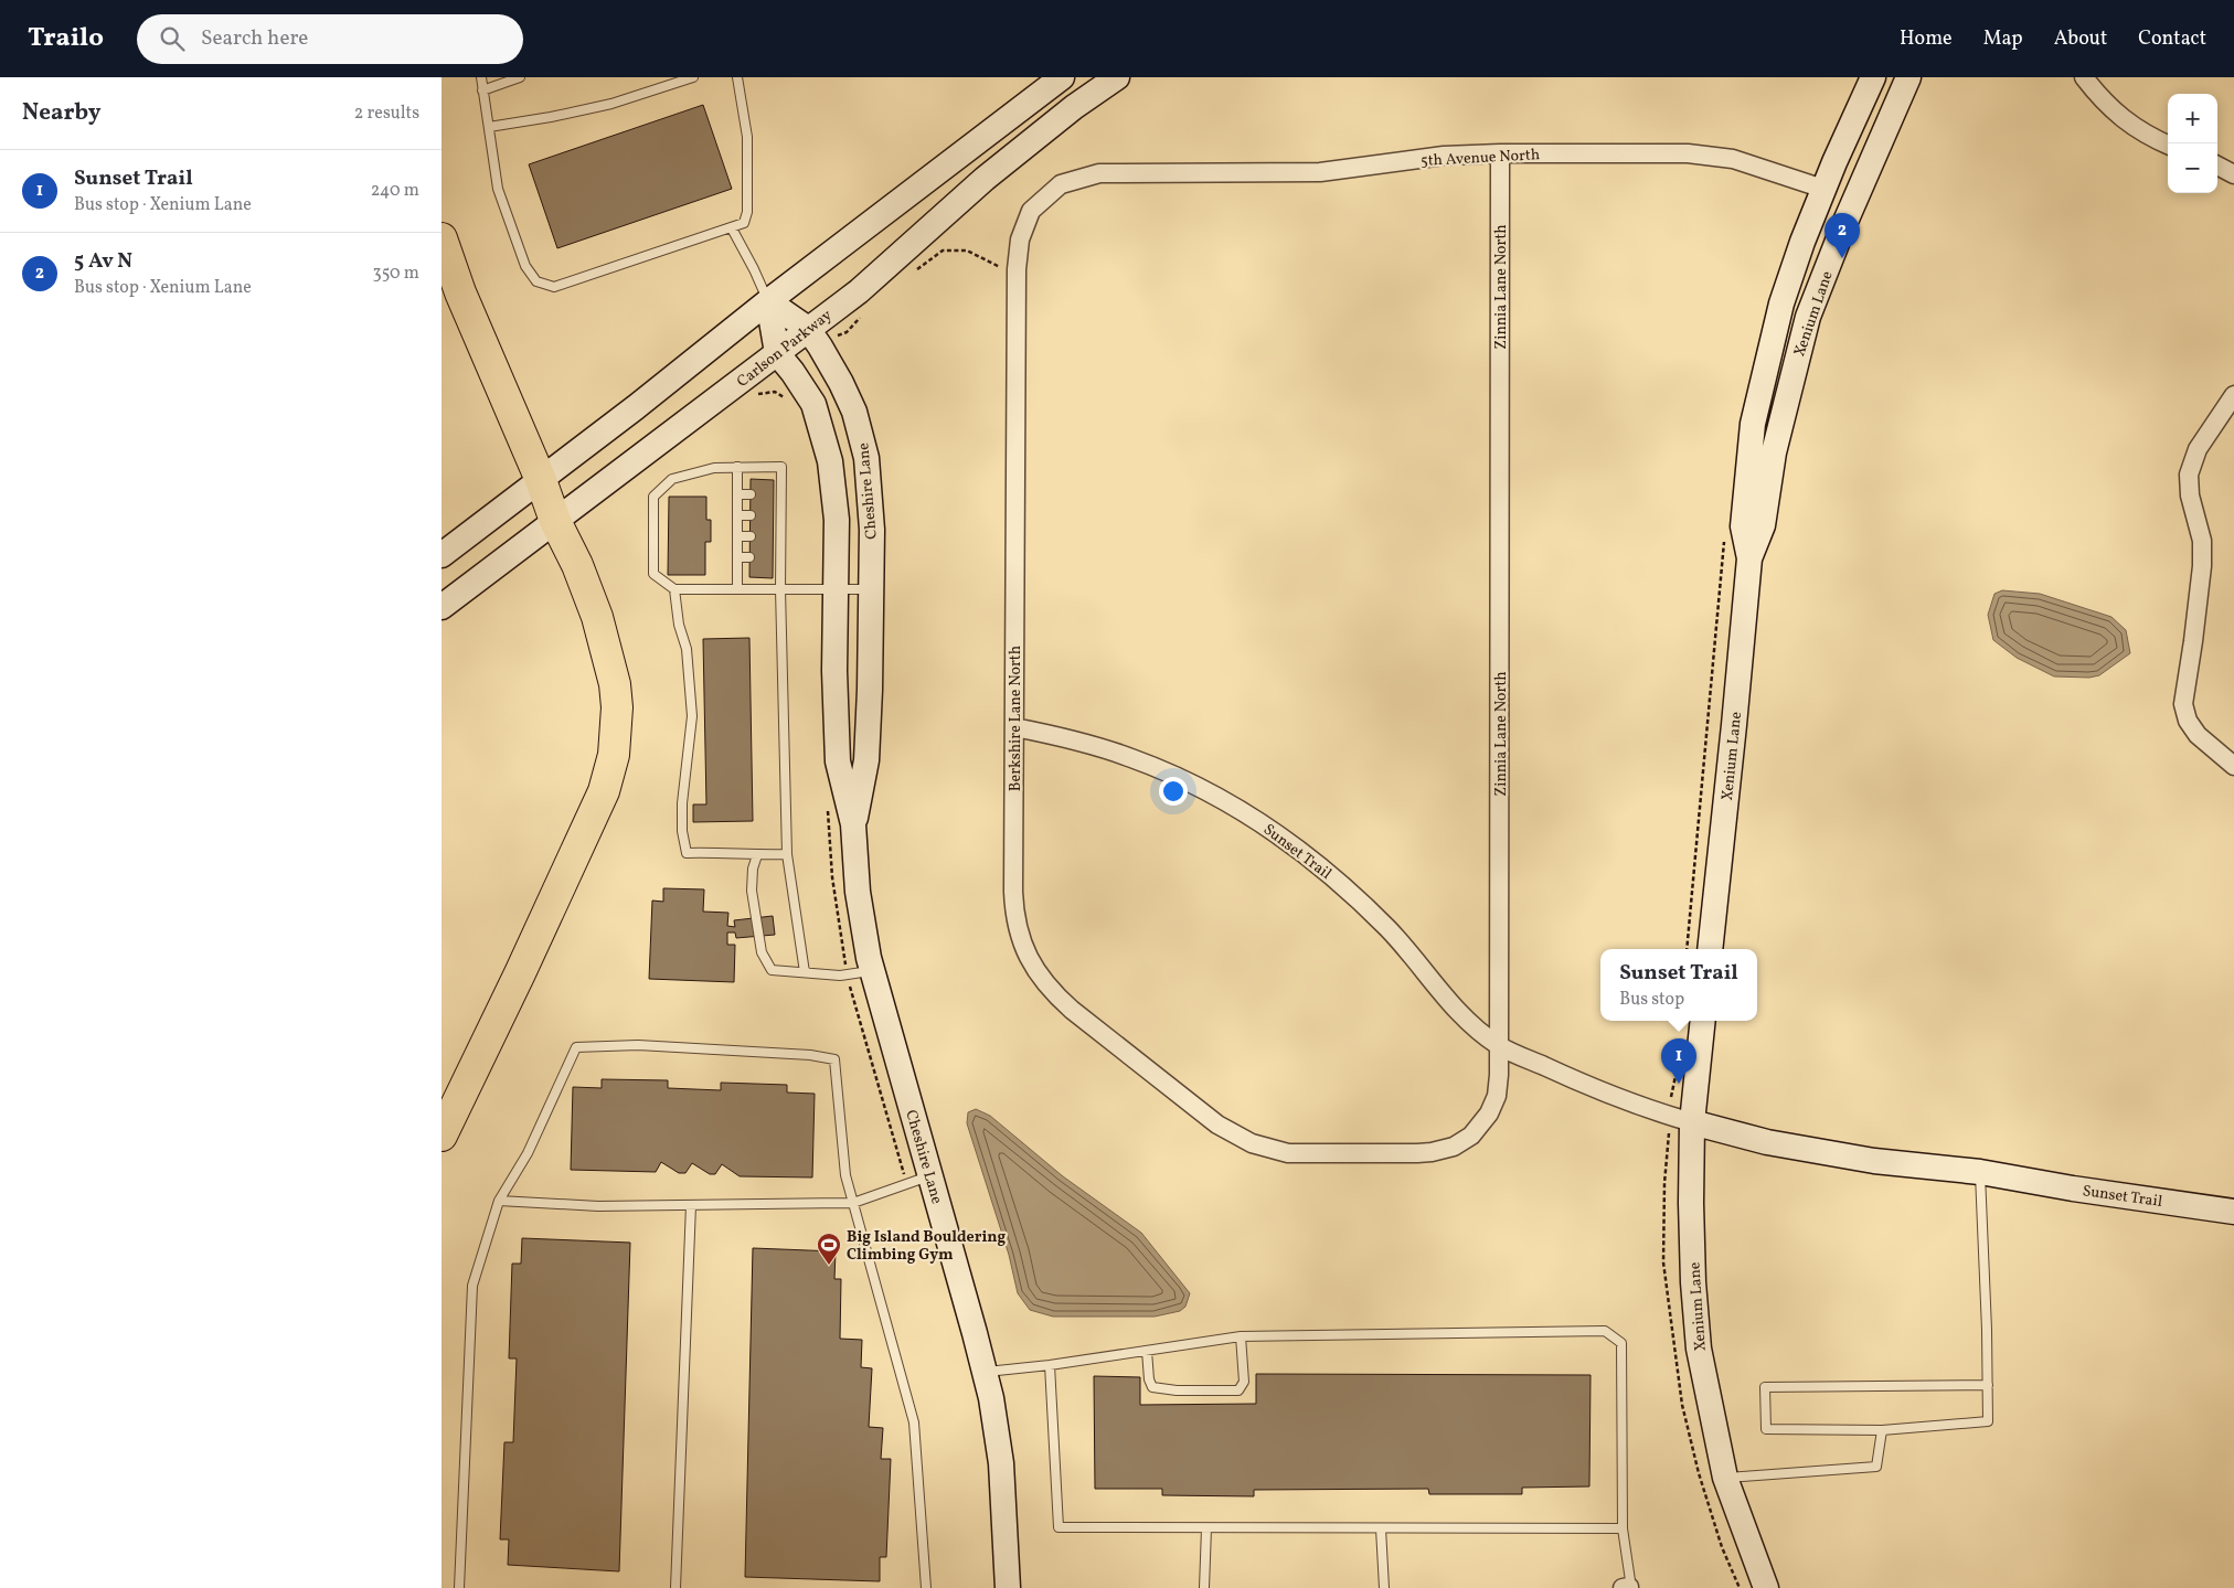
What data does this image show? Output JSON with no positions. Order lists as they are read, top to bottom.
{
  "streets": {
    "main road": [
      "Xenium Lane",
      "Carlson Parkway",
      "Cheshire Lane",
      "Sunset Trail"
    ],
    "street": ["5th Avenue North", "Zinnia Lane North", "Berkshire Lane North"]
  },
  "crossings": [
    ["5th Avenue North", "Zinnia Lane North"],
    ["5th Avenue North", "Xenium Lane"],
    ["5th Avenue North", "Berkshire Lane North"],
    ["Zinnia Lane North", "Berkshire Lane North"],
    ["Zinnia Lane North", "Sunset Trail"],
    ["Xenium Lane", "Sunset Trail"],
    ["Carlson Parkway", "Cheshire Lane"],
    ["Berkshire Lane North", "Sunset Trail"]
  ],
  "places": {
    "sports": ["Big Island Bouldering Climbing Gym"]
  },
  "page": {
    "header": "Trailo",
    "search": "Search here",
    "nav": [
      "Home",
      "Map",
      "About",
      "Contact"
    ],
    "heading": ["Nearby", "2 results"],
    "map_buttons": ["+", "−"],
    "list": [
      {
        "mark": "1",
        "name": "Sunset Trail",
        "note": "Bus stop · Xenium Lane",
        "value": "240 m"
      },
      {
        "mark": "2",
        "name": "5 Av N",
        "note": "Bus stop · Xenium Lane",
        "value": "350 m"
      }
    ],
    "pins": ["2", "1"],
    "popup": ["Sunset Trail", "Bus stop"]
  }
}
